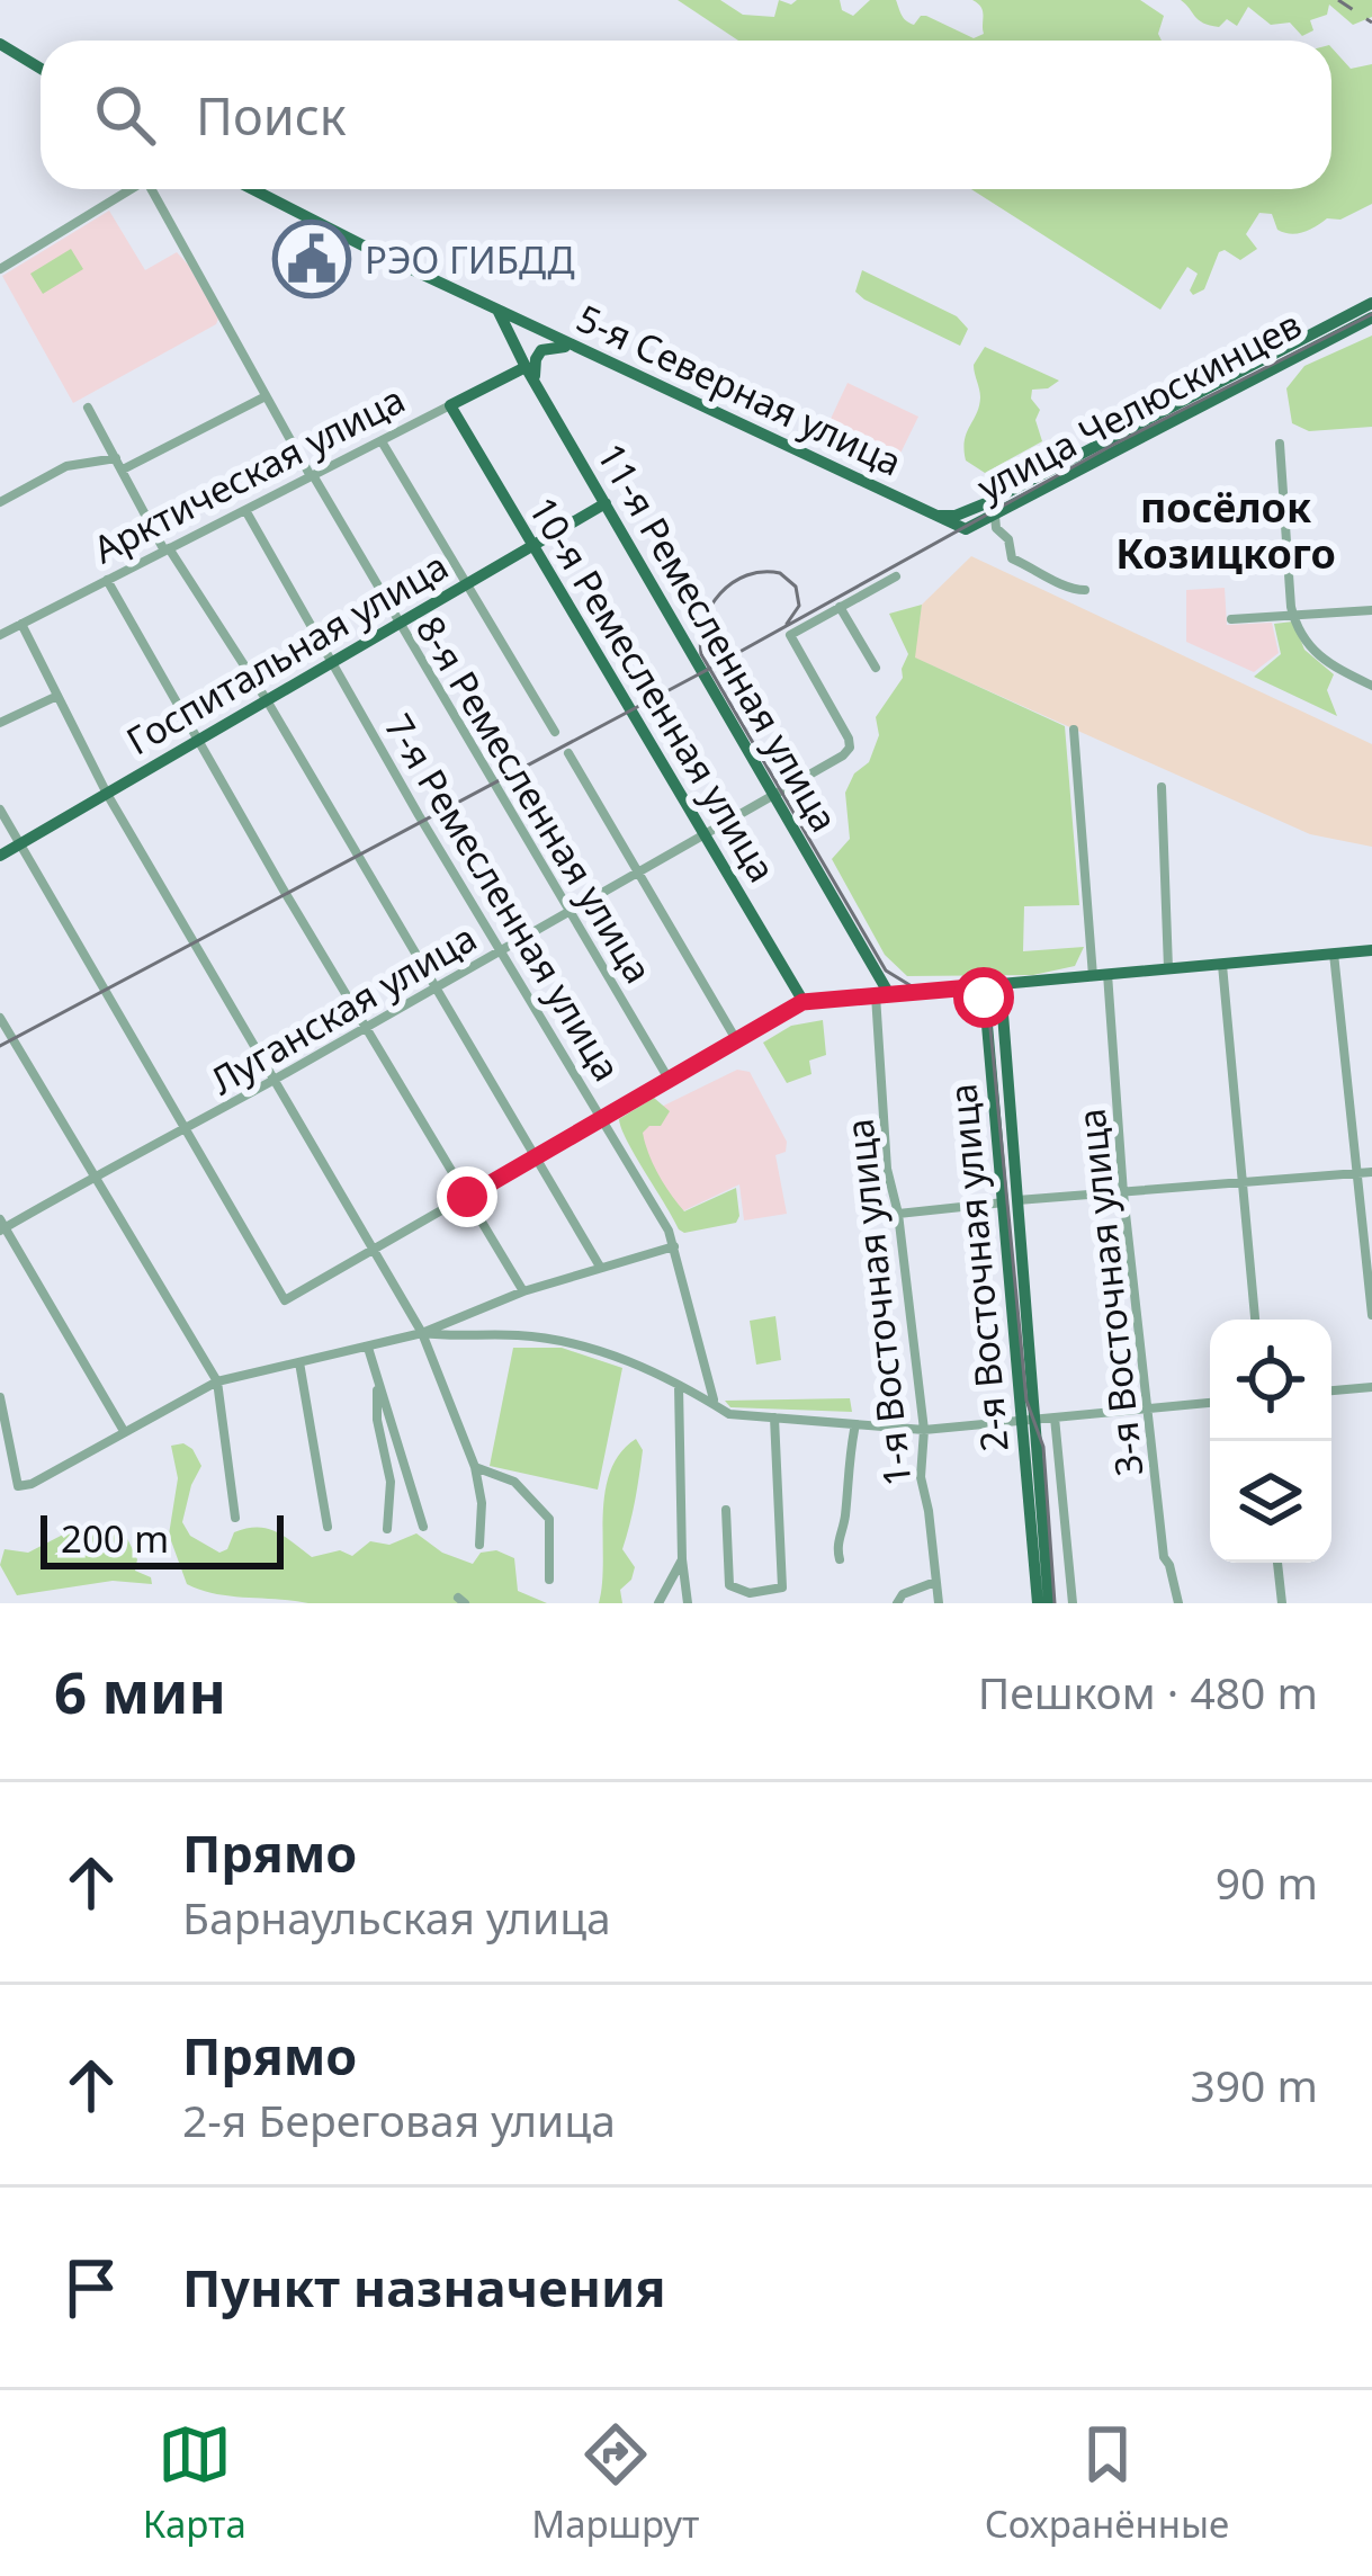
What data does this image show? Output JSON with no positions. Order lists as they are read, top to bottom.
{
  "streets": {
    "main road": [
      "5-я Северная улица",
      "улица Челюскинцев",
      "Арктическая улица",
      "11-я Ремесленная улица",
      "Госпитальная улица",
      "10-я Ремесленная улица",
      "2-я Восточная улица"
    ],
    "street": [
      "8-я Ремесленная улица",
      "7-я Ремесленная улица",
      "Луганская улица",
      "3-я Восточная улица",
      "1-я Восточная улица"
    ]
  },
  "crossings": [
    ["5-я Северная улица", "улица Челюскинцев"],
    ["5-я Северная улица", "11-я Ремесленная улица"],
    ["Арктическая улица", "11-я Ремесленная улица"],
    ["Арктическая улица", "10-я Ремесленная улица"],
    ["Арктическая улица", "8-я Ремесленная улица"],
    ["Арктическая улица", "7-я Ремесленная улица"],
    ["11-я Ремесленная улица", "Госпитальная улица"],
    ["11-я Ремесленная улица", "Луганская улица"],
    ["11-я Ремесленная улица", "1-я Восточная улица"],
    ["Госпитальная улица", "10-я Ремесленная улица"],
    ["Госпитальная улица", "8-я Ремесленная улица"],
    ["Госпитальная улица", "7-я Ремесленная улица"],
    ["10-я Ремесленная улица", "Луганская улица"],
    ["8-я Ремесленная улица", "Луганская улица"],
    ["7-я Ремесленная улица", "Луганская улица"]
  ],
  "districts": ["посёлок Козицкого"],
  "places": {
    "public building": ["РЭО ГИБДД"]
  },
  "scale_bar": "200 m",
  "page": {
    "search": "Поиск",
    "scale": "200 m",
    "heading": ["6 мин", "Пешком · 480 m"],
    "list": [
      ["Прямо", "Барнаульская улица", "90 m"],
      ["Прямо", "2-я Береговая улица", "390 m"],
      "Пункт назначения"
    ],
    "nav": ["Карта", "Маршрут", "Сохранённые"]
  }
}
